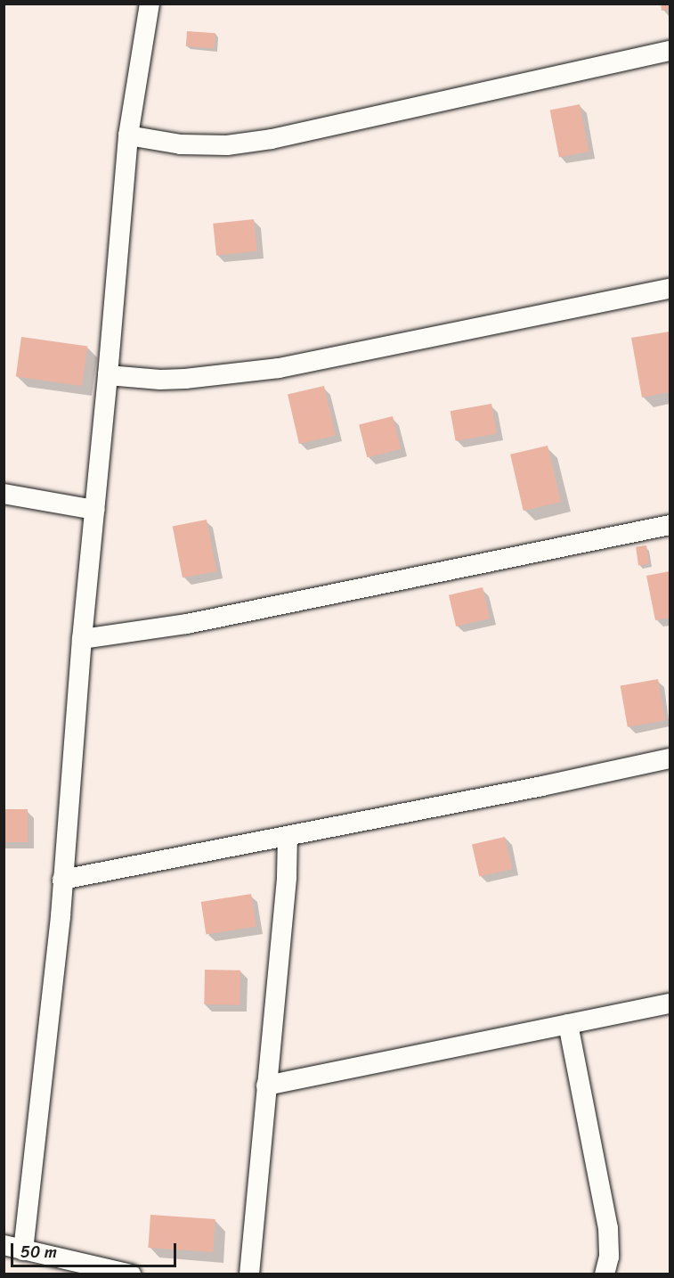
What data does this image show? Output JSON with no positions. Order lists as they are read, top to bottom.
{
  "scale_bar": "50 m"
}
